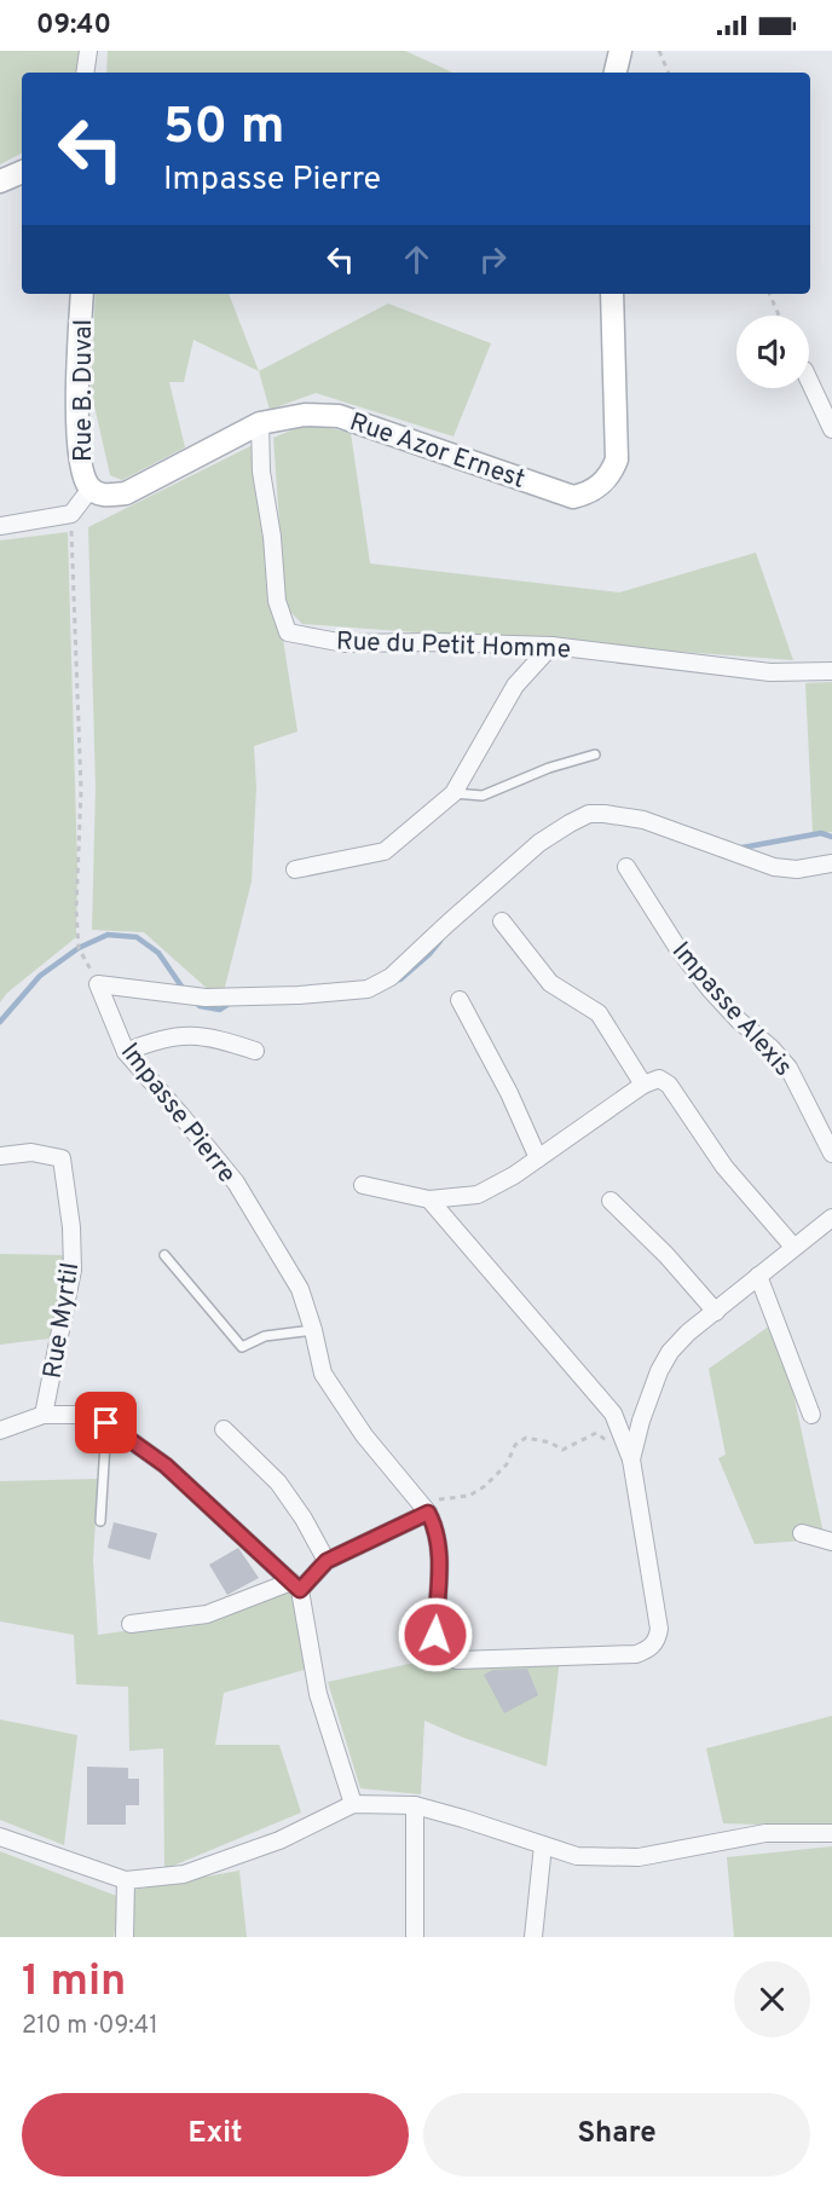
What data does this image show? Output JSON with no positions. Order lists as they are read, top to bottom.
{
  "streets": {
    "street": [
      "Rue B. Duval",
      "Rue Azor Ernest",
      "Rue du Petit Homme",
      "Impasse Alexis",
      "Impasse Pierre",
      "Rue Myrtil"
    ]
  },
  "crossings": [
    ["Rue B. Duval", "Rue Azor Ernest"],
    ["Rue Azor Ernest", "Rue du Petit Homme"]
  ],
  "page": {
    "status": "09:40",
    "turn": ["50 m", "Impasse Pierre"],
    "heading": ["1 min", "210 m · 09:41"],
    "buttons": ["Exit", "Share"]
  }
}
